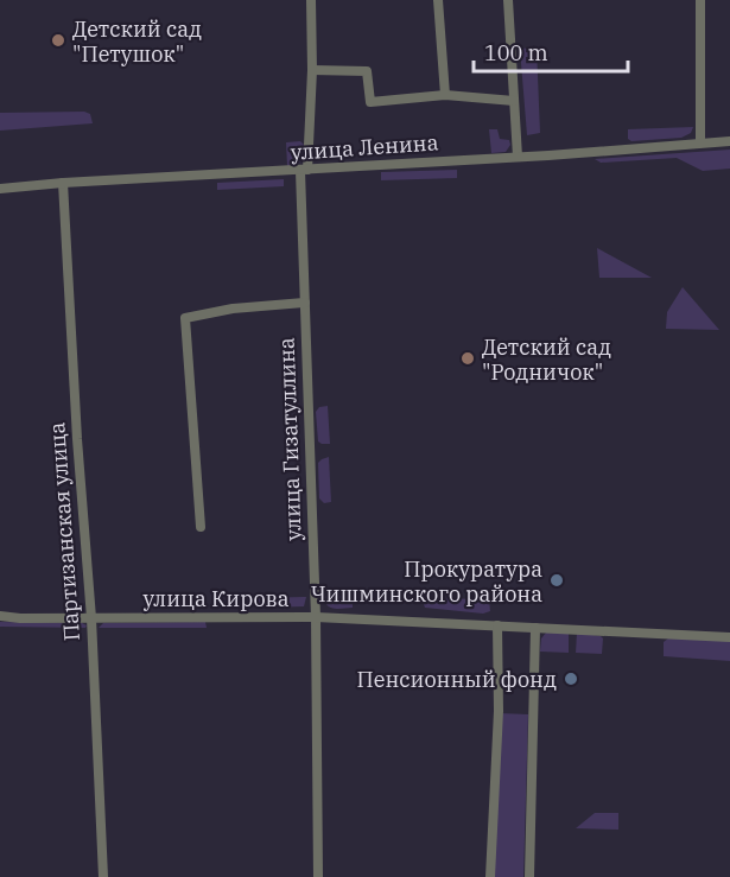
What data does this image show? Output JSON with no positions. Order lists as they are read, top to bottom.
{
  "streets": {
    "street": [
      "улица Ленина",
      "улица Гизатуллина",
      "Партизанская улица",
      "улица Кирова"
    ]
  },
  "crossings": [
    ["улица Ленина", "улица Гизатуллина"],
    ["улица Ленина", "Партизанская улица"],
    ["улица Гизатуллина", "улица Кирова"],
    ["Партизанская улица", "улица Кирова"]
  ],
  "places": [
    "Детский сад \"Петушок\"",
    "Детский сад \"Родничок\"",
    "Прокуратура Чишминского района",
    "Пенсионный фонд"
  ],
  "scale_bar": "100 m"
}
